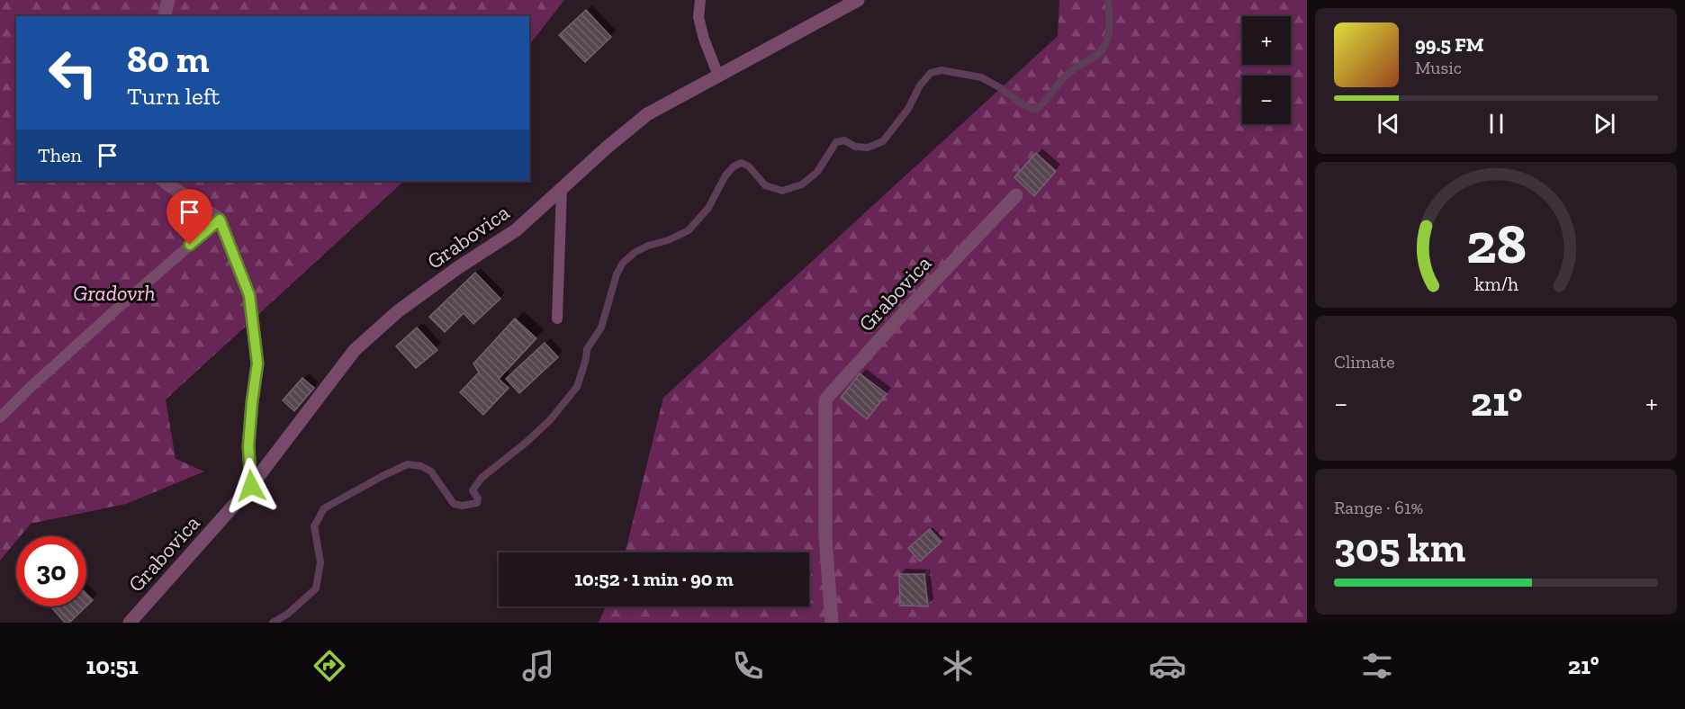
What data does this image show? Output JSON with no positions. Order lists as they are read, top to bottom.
{
  "streets": {
    "street": ["Grabovica"]
  },
  "parks": ["Gradovrh"],
  "page": {
    "map_buttons": ["+", "−"],
    "turn": ["80 m", "Turn left"],
    "song": ["99.5 FM", "Music"],
    "then": "Then",
    "tile": [
      "Climate",
      ["Range · 61%", "305 km"]
    ],
    "heat": ["−", "21°", "+"],
    "limit": "30",
    "trip": "10:52 · 1 min · 90 m",
    "tabs": ["10:51", "21°"],
    "gauge": ["28", "km/h"]
  }
}
